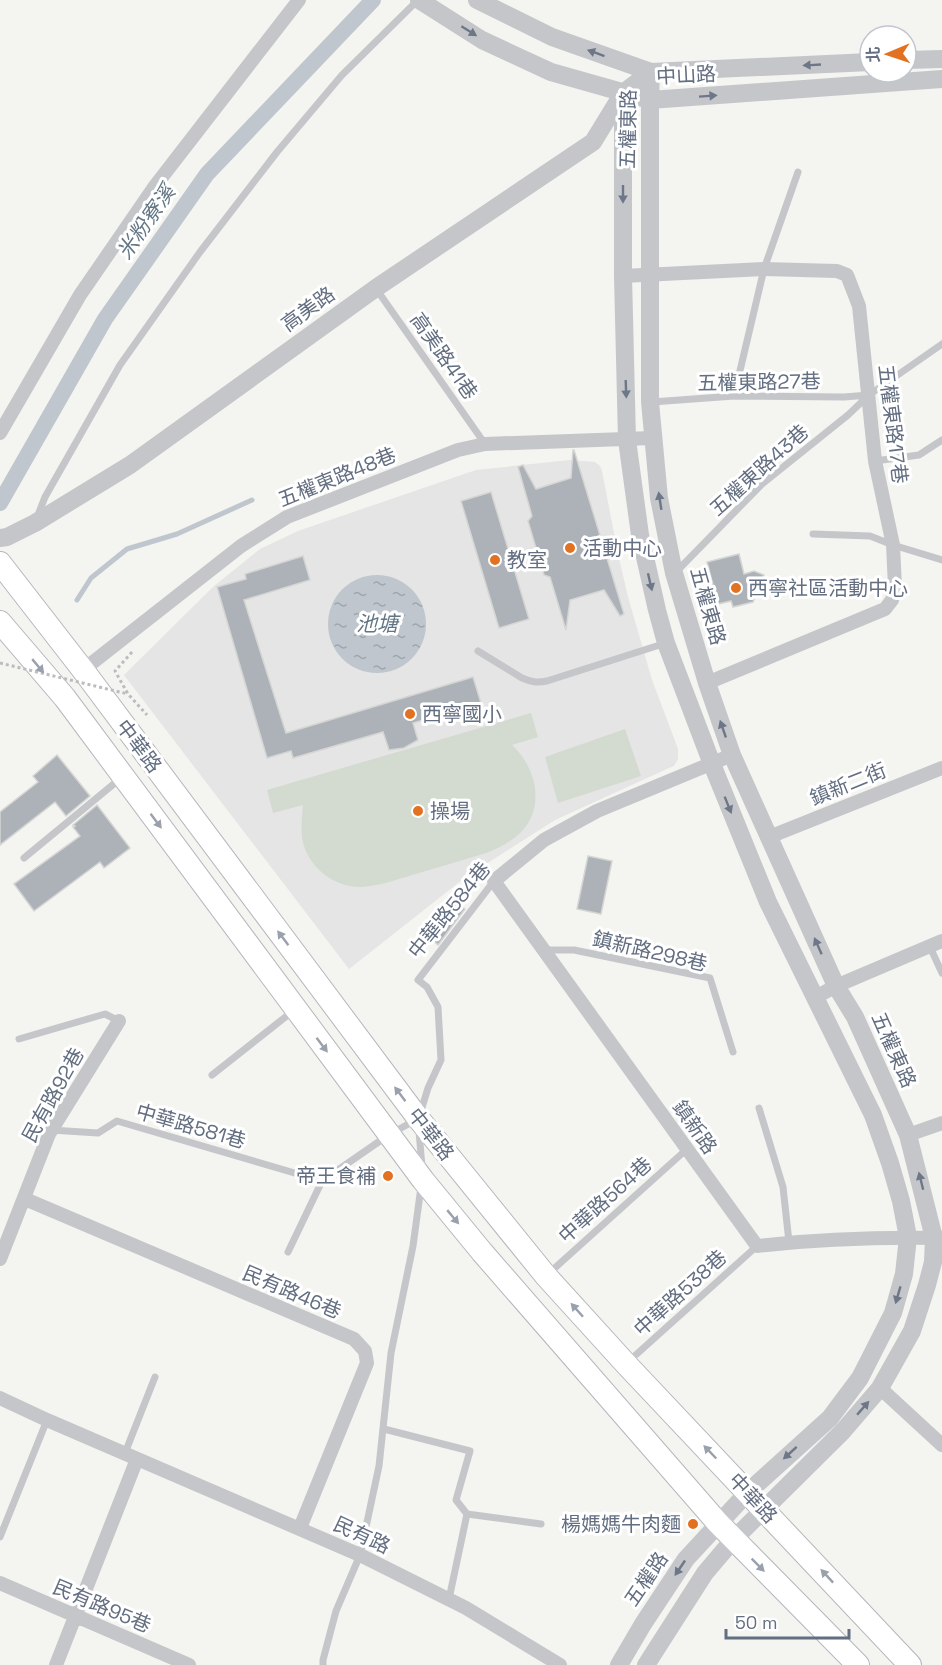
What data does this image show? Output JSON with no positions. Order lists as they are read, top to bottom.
{
  "streets": {
    "main road": ["中華路"],
    "street": [
      "中山路",
      "五權東路",
      "高美路",
      "五權東路17巷",
      "五權東路48巷",
      "鎮新二街",
      "中華路584巷",
      "民有路92巷",
      "鎮新路",
      "民有路46巷",
      "民有路",
      "五權路",
      "民有路95巷"
    ],
    "lane": [
      "高美路41巷",
      "五權東路27巷",
      "五權東路43巷",
      "鎮新路298巷",
      "中華路581巷",
      "中華路564巷",
      "中華路538巷"
    ]
  },
  "crossings": [
    ["中山路", "五權東路"],
    ["中山路", "高美路"],
    ["五權東路", "高美路"],
    ["五權東路", "五權東路27巷"],
    ["五權東路", "五權東路17巷"],
    ["五權東路", "五權東路43巷"],
    ["五權東路", "五權東路48巷"],
    ["五權東路", "中華路"],
    ["五權東路", "鎮新二街"],
    ["五權東路", "中華路584巷"],
    ["五權東路", "五權路"],
    ["高美路", "高美路41巷"],
    ["高美路41巷", "五權東路48巷"],
    ["五權東路27巷", "五權東路17巷"],
    ["五權東路27巷", "五權東路43巷"],
    ["五權東路17巷", "五權東路43巷"],
    ["五權東路48巷", "中華路"],
    ["中華路", "中華路584巷"],
    ["中華路", "中華路564巷"],
    ["中華路", "中華路538巷"],
    ["中華路", "五權路"],
    ["中華路584巷", "鎮新路"],
    ["鎮新路298巷", "鎮新路"],
    ["民有路92巷", "中華路581巷"],
    ["民有路92巷", "民有路46巷"],
    ["鎮新路", "中華路564巷"],
    ["鎮新路", "中華路538巷"],
    ["民有路46巷", "民有路"]
  ],
  "water": ["米粉寮溪", "池塘"],
  "places": [
    "活動中心",
    "教室",
    "西寧社區活動中心",
    "西寧國小",
    "操場",
    "帝王食補",
    "楊媽媽牛肉麵"
  ],
  "scale_bar": "50 m",
  "north": "left"
}
